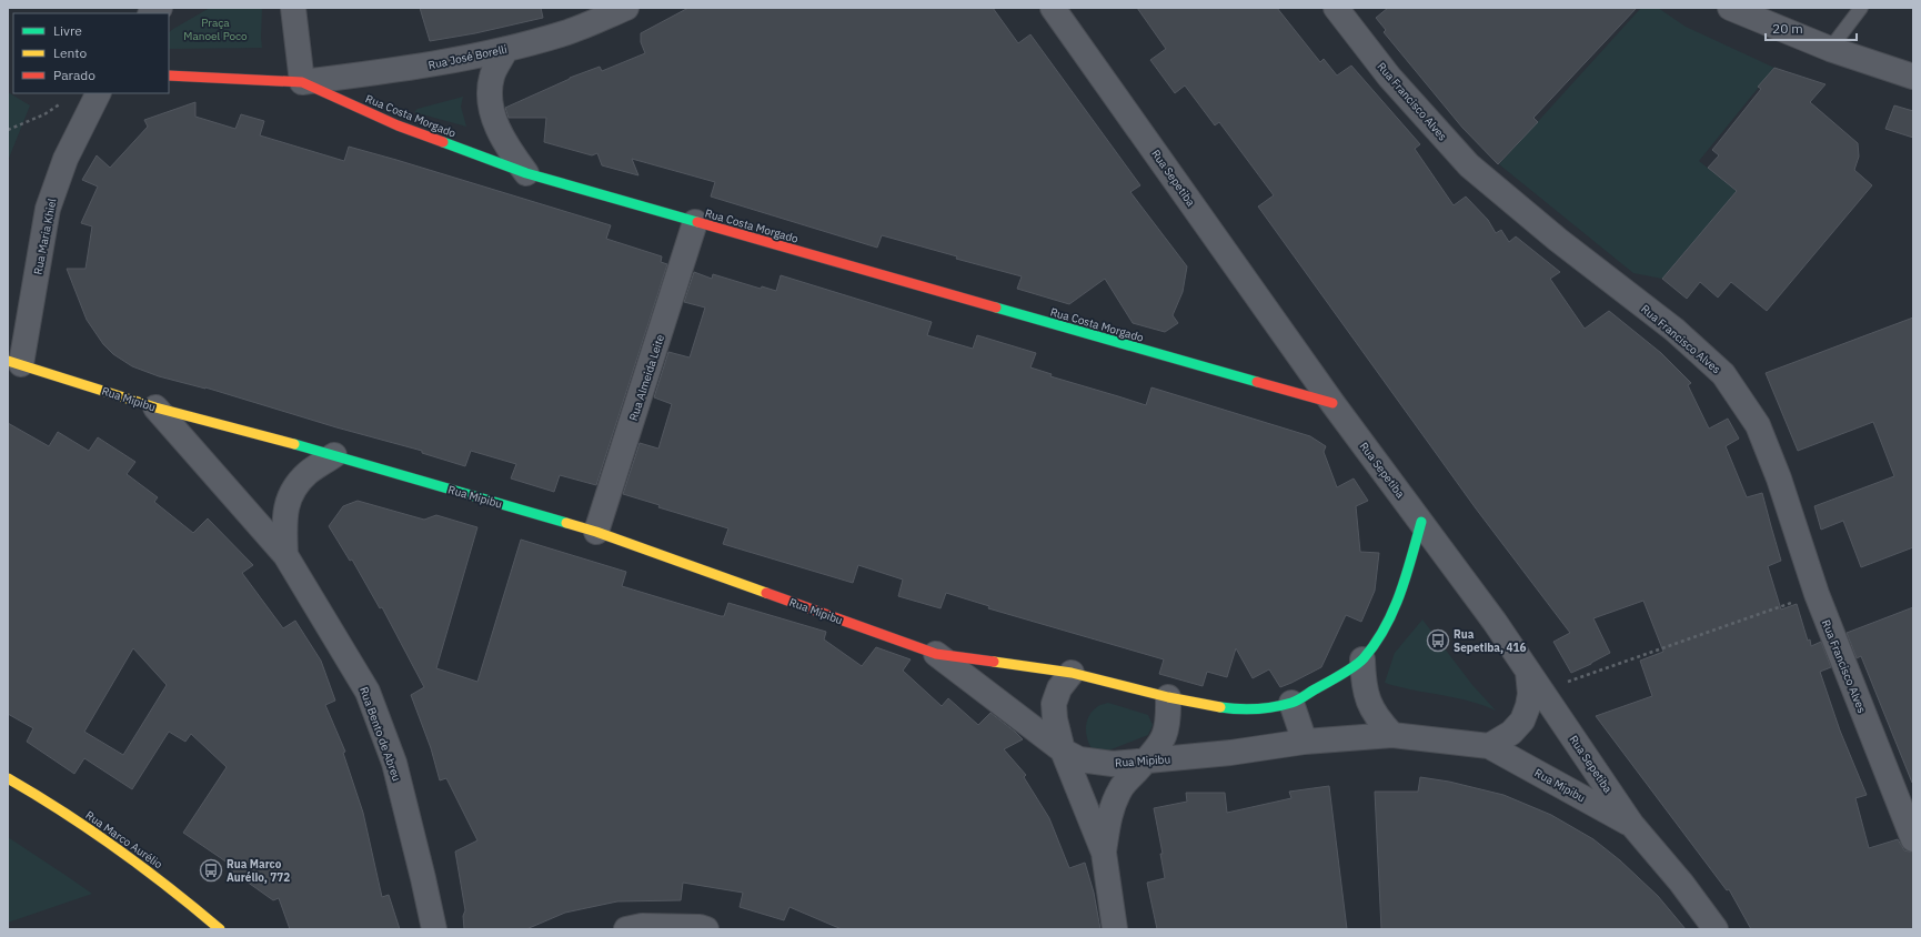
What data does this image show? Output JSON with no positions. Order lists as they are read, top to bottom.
{
  "streets": {
    "street": [
      "Rua José Borelli",
      "Rua Francisco Alves",
      "Rua Costa Morgado",
      "Rua Sepetiba",
      "Rua Maria Khiel",
      "Rua Almeida Leite",
      "Rua Mipibu",
      "Rua Bento de Abreu",
      "Rua Marco Aurélio"
    ]
  },
  "crossings": [
    ["Rua José Borelli", "Rua Costa Morgado"],
    ["Rua Costa Morgado", "Rua Sepetiba"],
    ["Rua Costa Morgado", "Rua Almeida Leite"],
    ["Rua Sepetiba", "Rua Mipibu"],
    ["Rua Maria Khiel", "Rua Mipibu"],
    ["Rua Almeida Leite", "Rua Mipibu"],
    ["Rua Mipibu", "Rua Bento de Abreu"]
  ],
  "parks": ["Praça Manoel Poco"],
  "places": {
    "bus stop": ["Rua Sepetiba, 416", "Rua Marco Aurélio, 772"]
  },
  "legend": ["Livre", "Lento", "Parado"],
  "scale_bar": "20 m"
}
